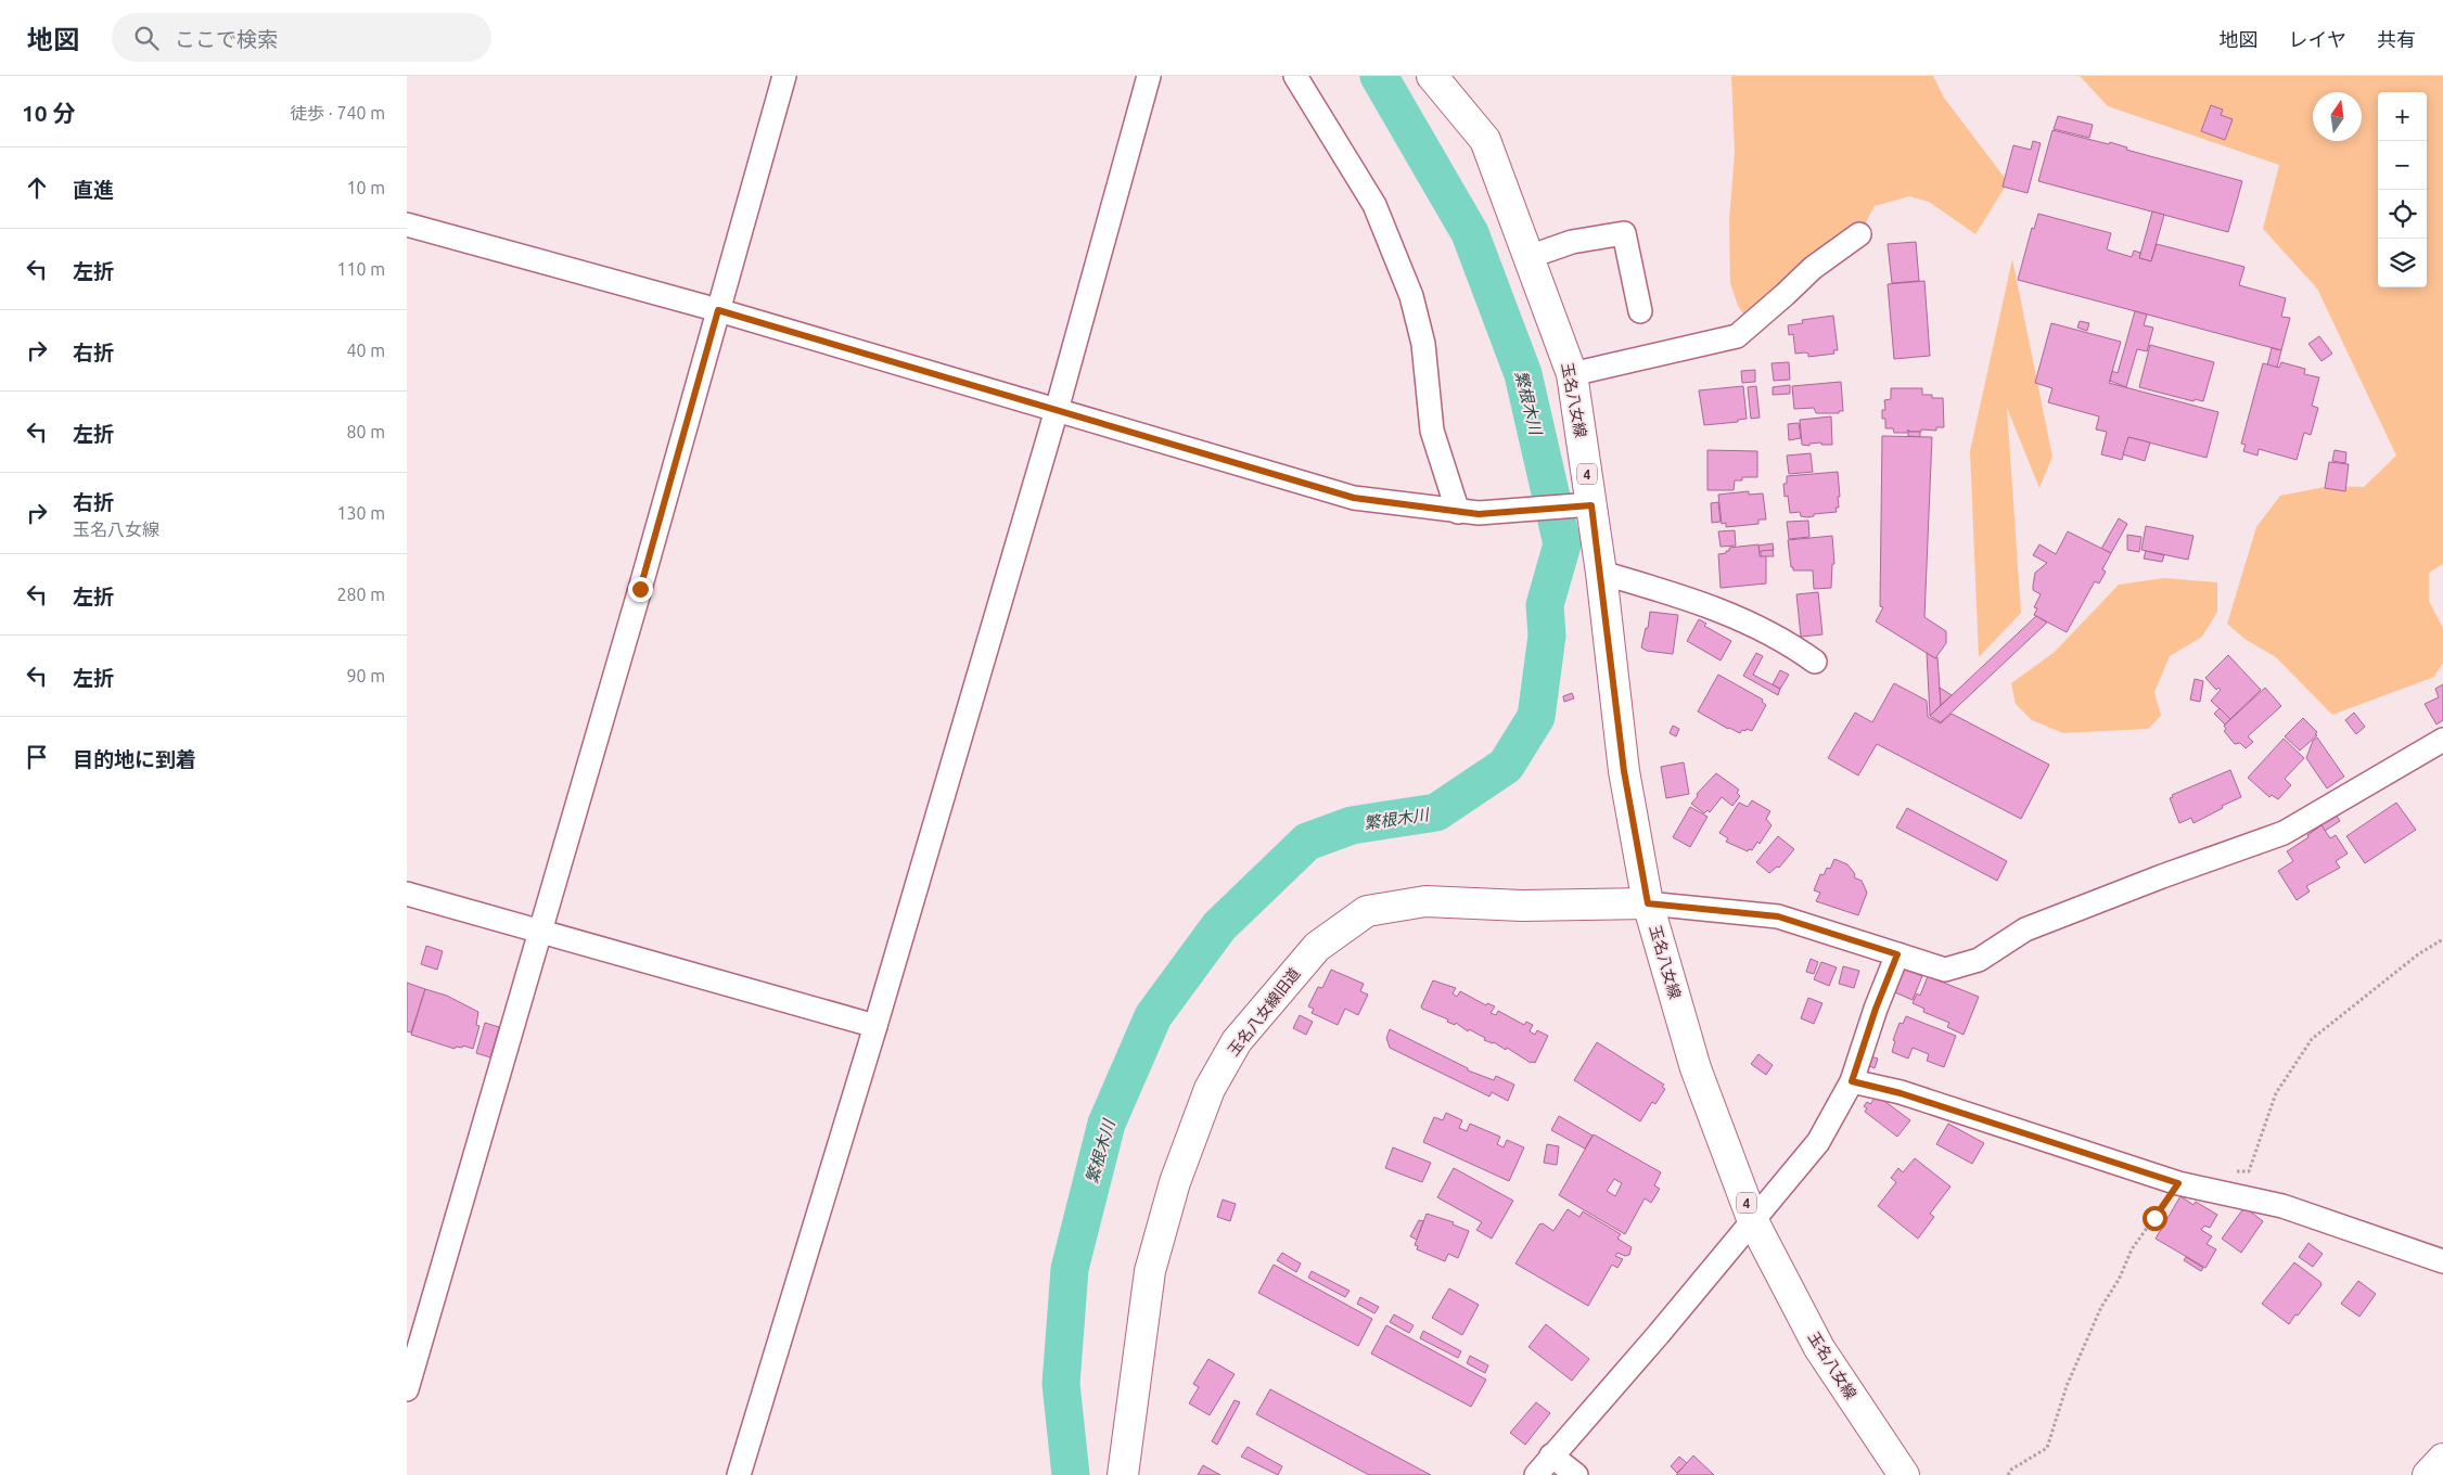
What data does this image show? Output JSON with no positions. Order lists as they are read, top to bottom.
{
  "streets": {
    "main road": ["玉名八女線", "4", "玉名八女線旧道"]
  },
  "crossings": [
    ["玉名八女線", "玉名八女線旧道"]
  ],
  "water": ["繁根木川"],
  "north": "top",
  "page": {
    "header": "地図",
    "search": "ここで検索",
    "nav": ["地図", "レイヤ", "共有"],
    "heading": ["10 分", "徒歩 · 740 m"],
    "map_buttons": ["+", "−"],
    "list": [
      ["直進", "10 m"],
      ["左折", "110 m"],
      ["右折", "40 m"],
      ["左折", "80 m"],
      ["右折", "玉名八女線", "130 m"],
      ["左折", "280 m"],
      ["左折", "90 m"],
      "目的地に到着"
    ]
  }
}
